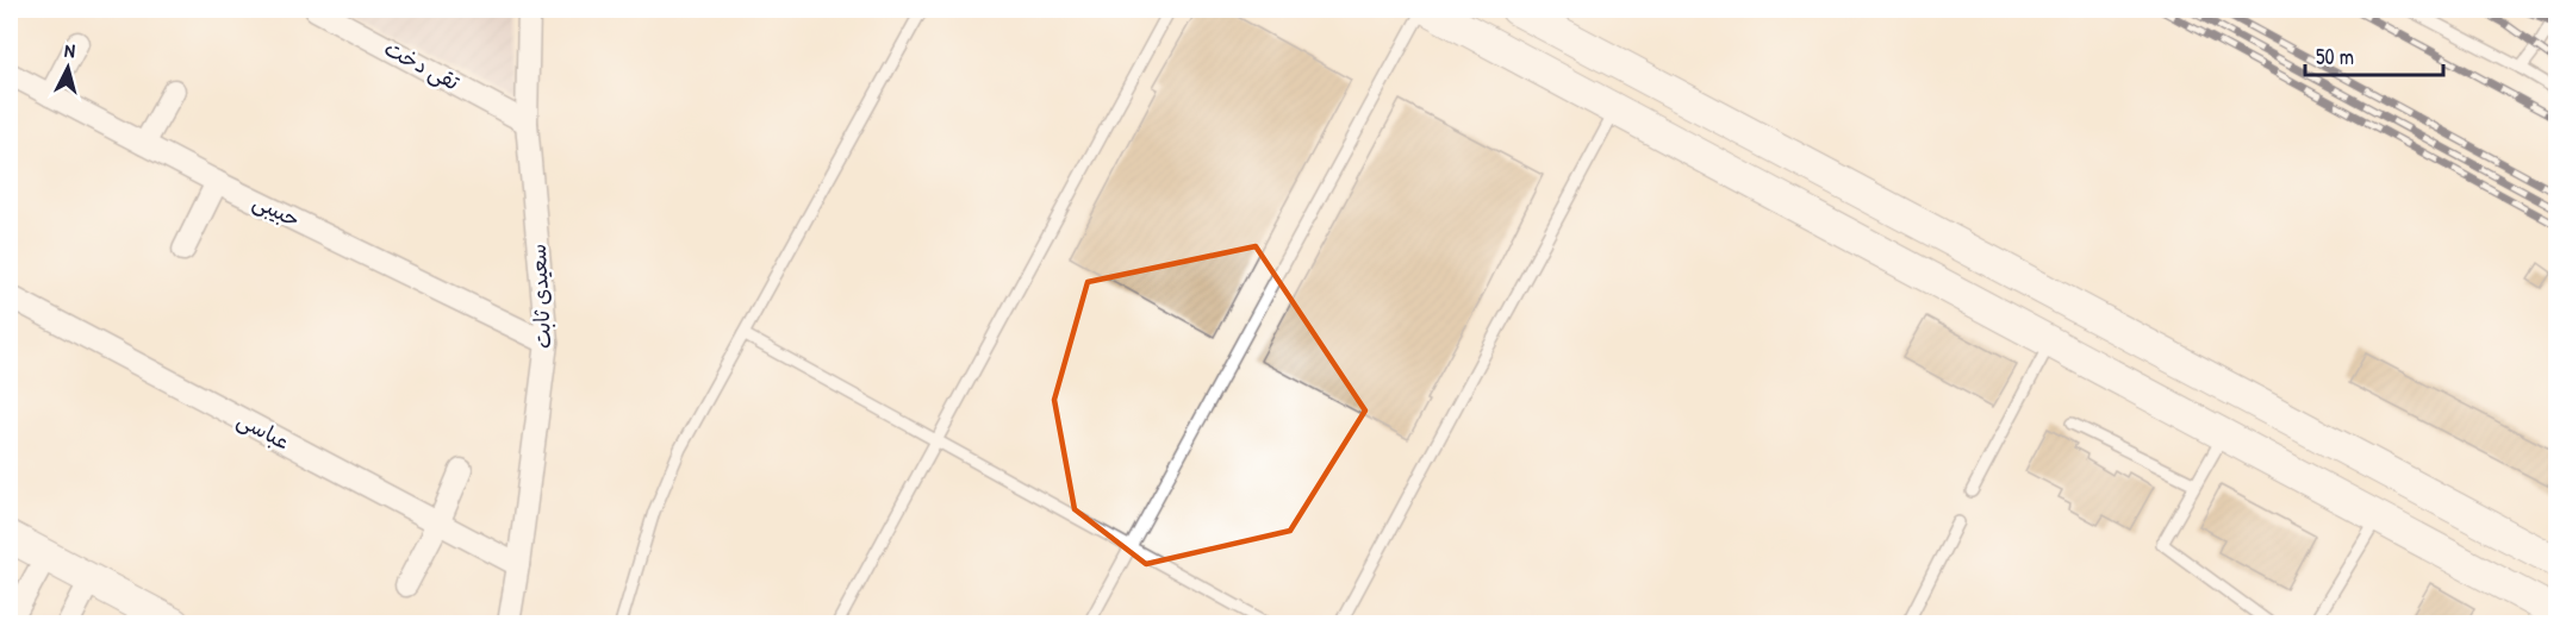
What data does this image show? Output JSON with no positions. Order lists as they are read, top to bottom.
{
  "streets": {
    "street": [
      "تقی دخت",
      "حبیبی",
      "سعیدی ثابت",
      "عباسی"
    ]
  },
  "crossings": [
    ["تقی دخت", "سعیدی ثابت"],
    ["حبیبی", "سعیدی ثابت"],
    ["سعیدی ثابت", "عباسی"]
  ],
  "scale_bar": "50 m",
  "north": "top"
}
